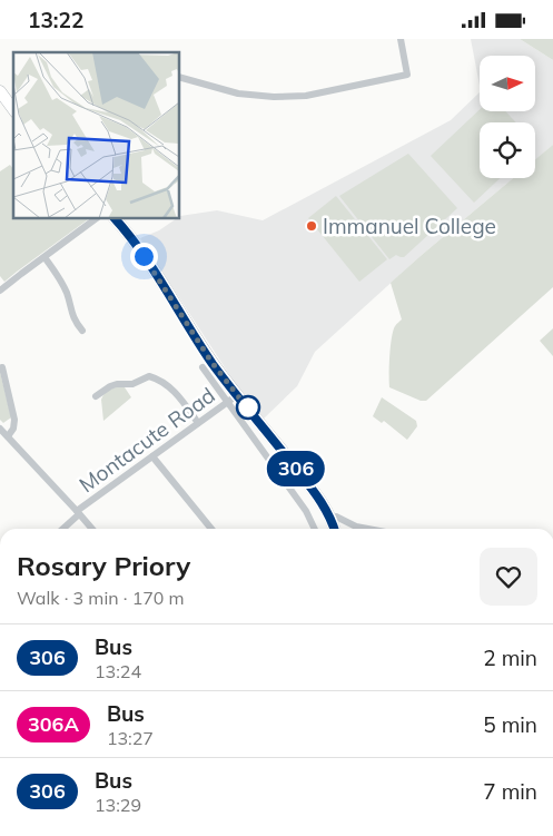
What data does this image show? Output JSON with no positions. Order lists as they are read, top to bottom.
{
  "streets": {
    "street": ["Montacute Road"]
  },
  "places": ["Immanuel College"],
  "lines": ["bus line 306"],
  "north": "right",
  "page": {
    "status": "13:22",
    "on_map": "306",
    "heading": ["Rosary Priory", "Walk · 3 min · 170 m"],
    "list": [
      {
        "mark": "306",
        "name": "Bus",
        "note": "13:24",
        "value": "2 min"
      },
      {
        "mark": "306A",
        "name": "Bus",
        "note": "13:27",
        "value": "5 min"
      },
      {
        "mark": "306",
        "name": "Bus",
        "note": "13:29",
        "value": "7 min"
      }
    ]
  }
}
